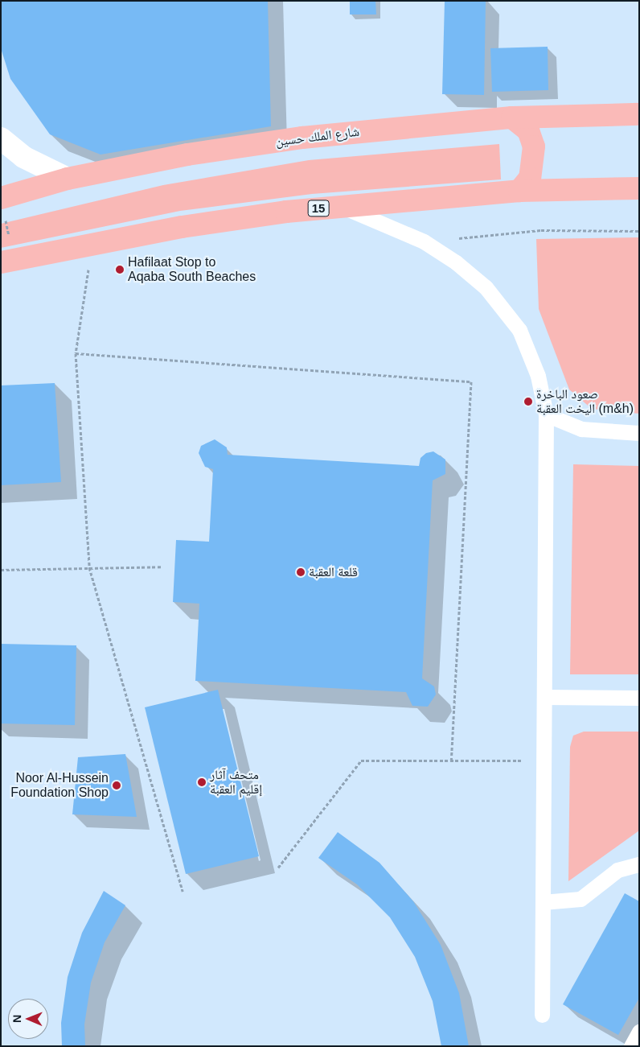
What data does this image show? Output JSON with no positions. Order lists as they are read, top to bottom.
{
  "streets": {
    "highway": ["شارع الملك حسين", "15"]
  },
  "places": [
    "Hafilaat Stop to Aqaba South Beaches",
    "صعود الباخرة اليخت العقبة (m&h)",
    "قلعة العقبة",
    "متحف آثار إقليم العقبة",
    "Noor Al-Hussein Foundation Shop"
  ],
  "north": "left"
}
